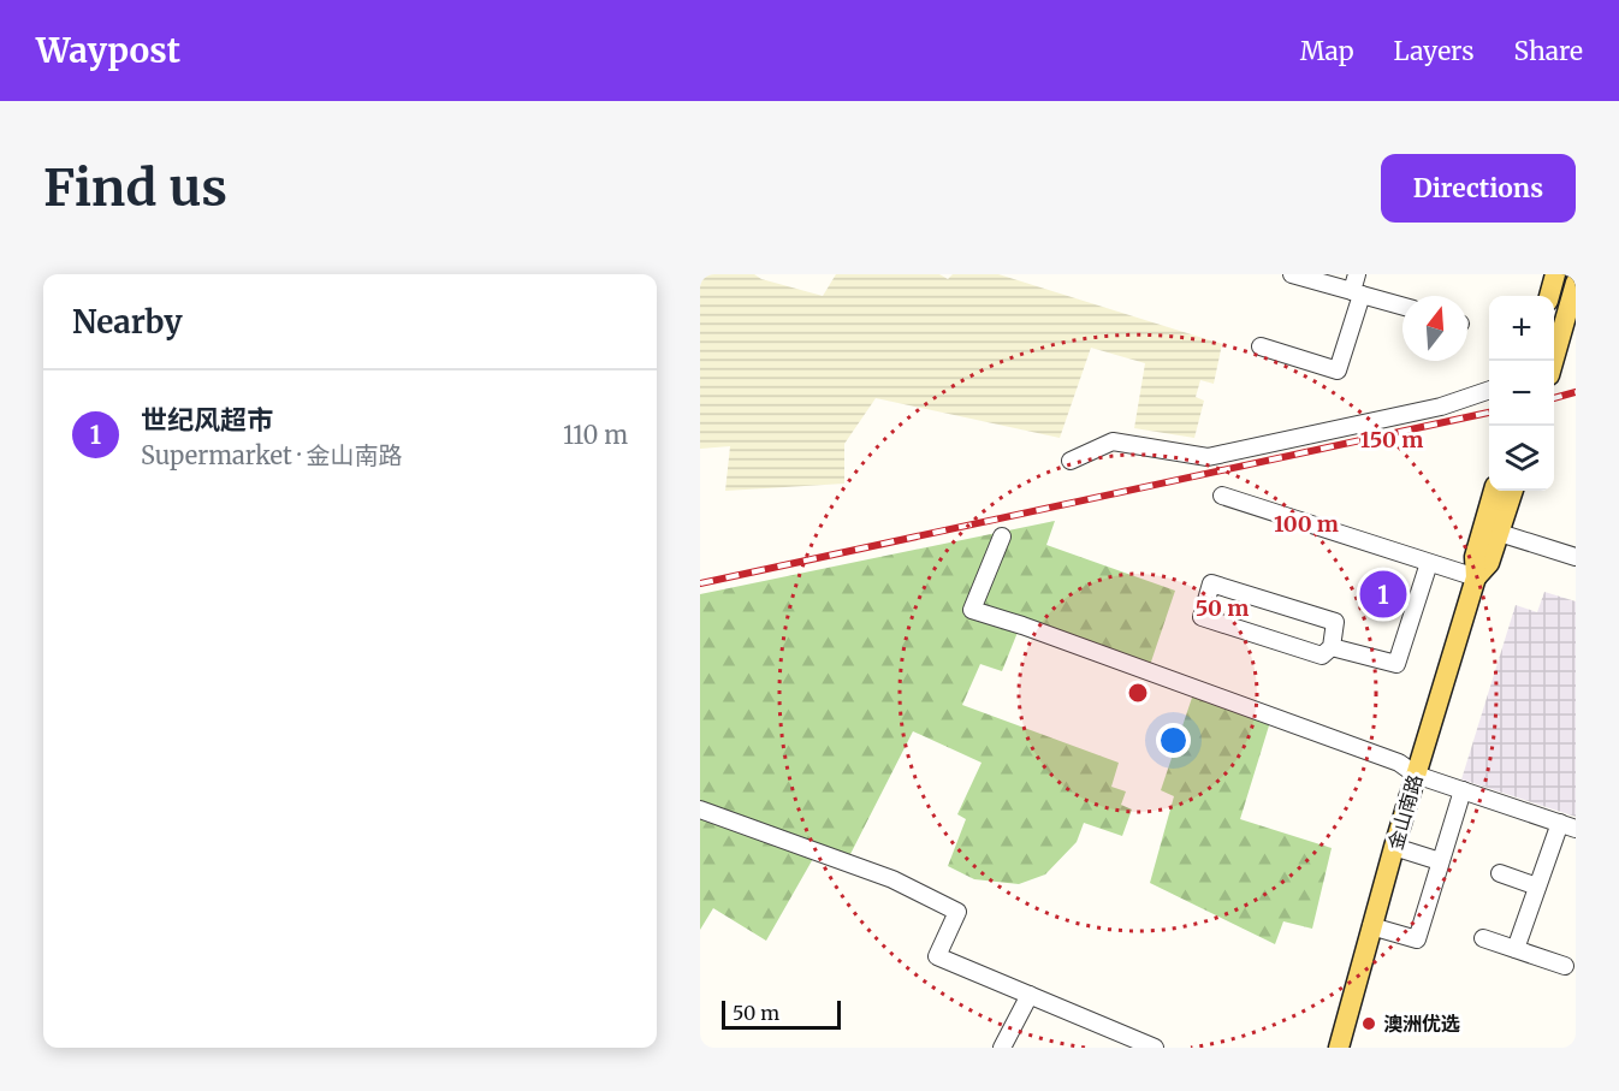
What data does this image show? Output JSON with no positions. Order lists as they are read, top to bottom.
{
  "streets": {
    "main road": ["金山南路"]
  },
  "places": ["澳洲优选"],
  "scale_bar": "50 m",
  "north": "top",
  "page": {
    "header": "Waypost",
    "nav": ["Map", "Layers", "Share"],
    "buttons": "Directions",
    "title": "Find us",
    "heading": "Nearby",
    "map_buttons": ["+", "−"],
    "list": [
      {
        "mark": "1",
        "name": "世纪风超市",
        "note": "Supermarket · 金山南路",
        "value": "110 m"
      }
    ],
    "pins": "1",
    "scale": "50 m"
  },
  "rings": ["150 m", "100 m", "50 m"]
}
